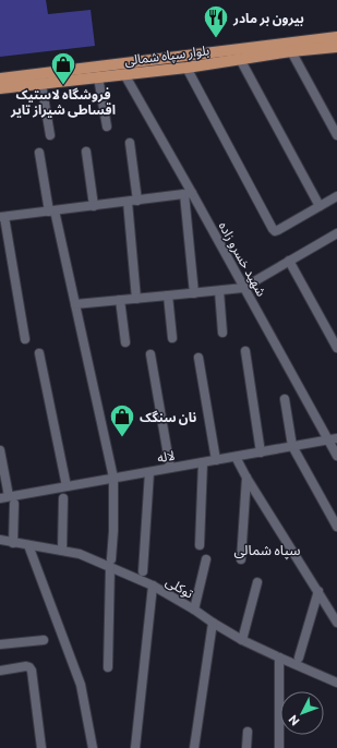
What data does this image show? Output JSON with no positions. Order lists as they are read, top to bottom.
{
  "streets": {
    "main road": ["بلوار سپاه شمالی"],
    "street": ["شهید خسرو زاده", "لاله", "توکلی"]
  },
  "crossings": [
    ["بلوار سپاه شمالی", "شهید خسرو زاده"],
    ["شهید خسرو زاده", "لاله"]
  ],
  "districts": ["سپاه شمالی"],
  "places": {
    "restaurant": ["بیرون بر مادر"],
    "shop": ["فروشگاه لاستیک اقساطی شیراز تایر", "نان سنگک"]
  },
  "north": "bottom left"
}
